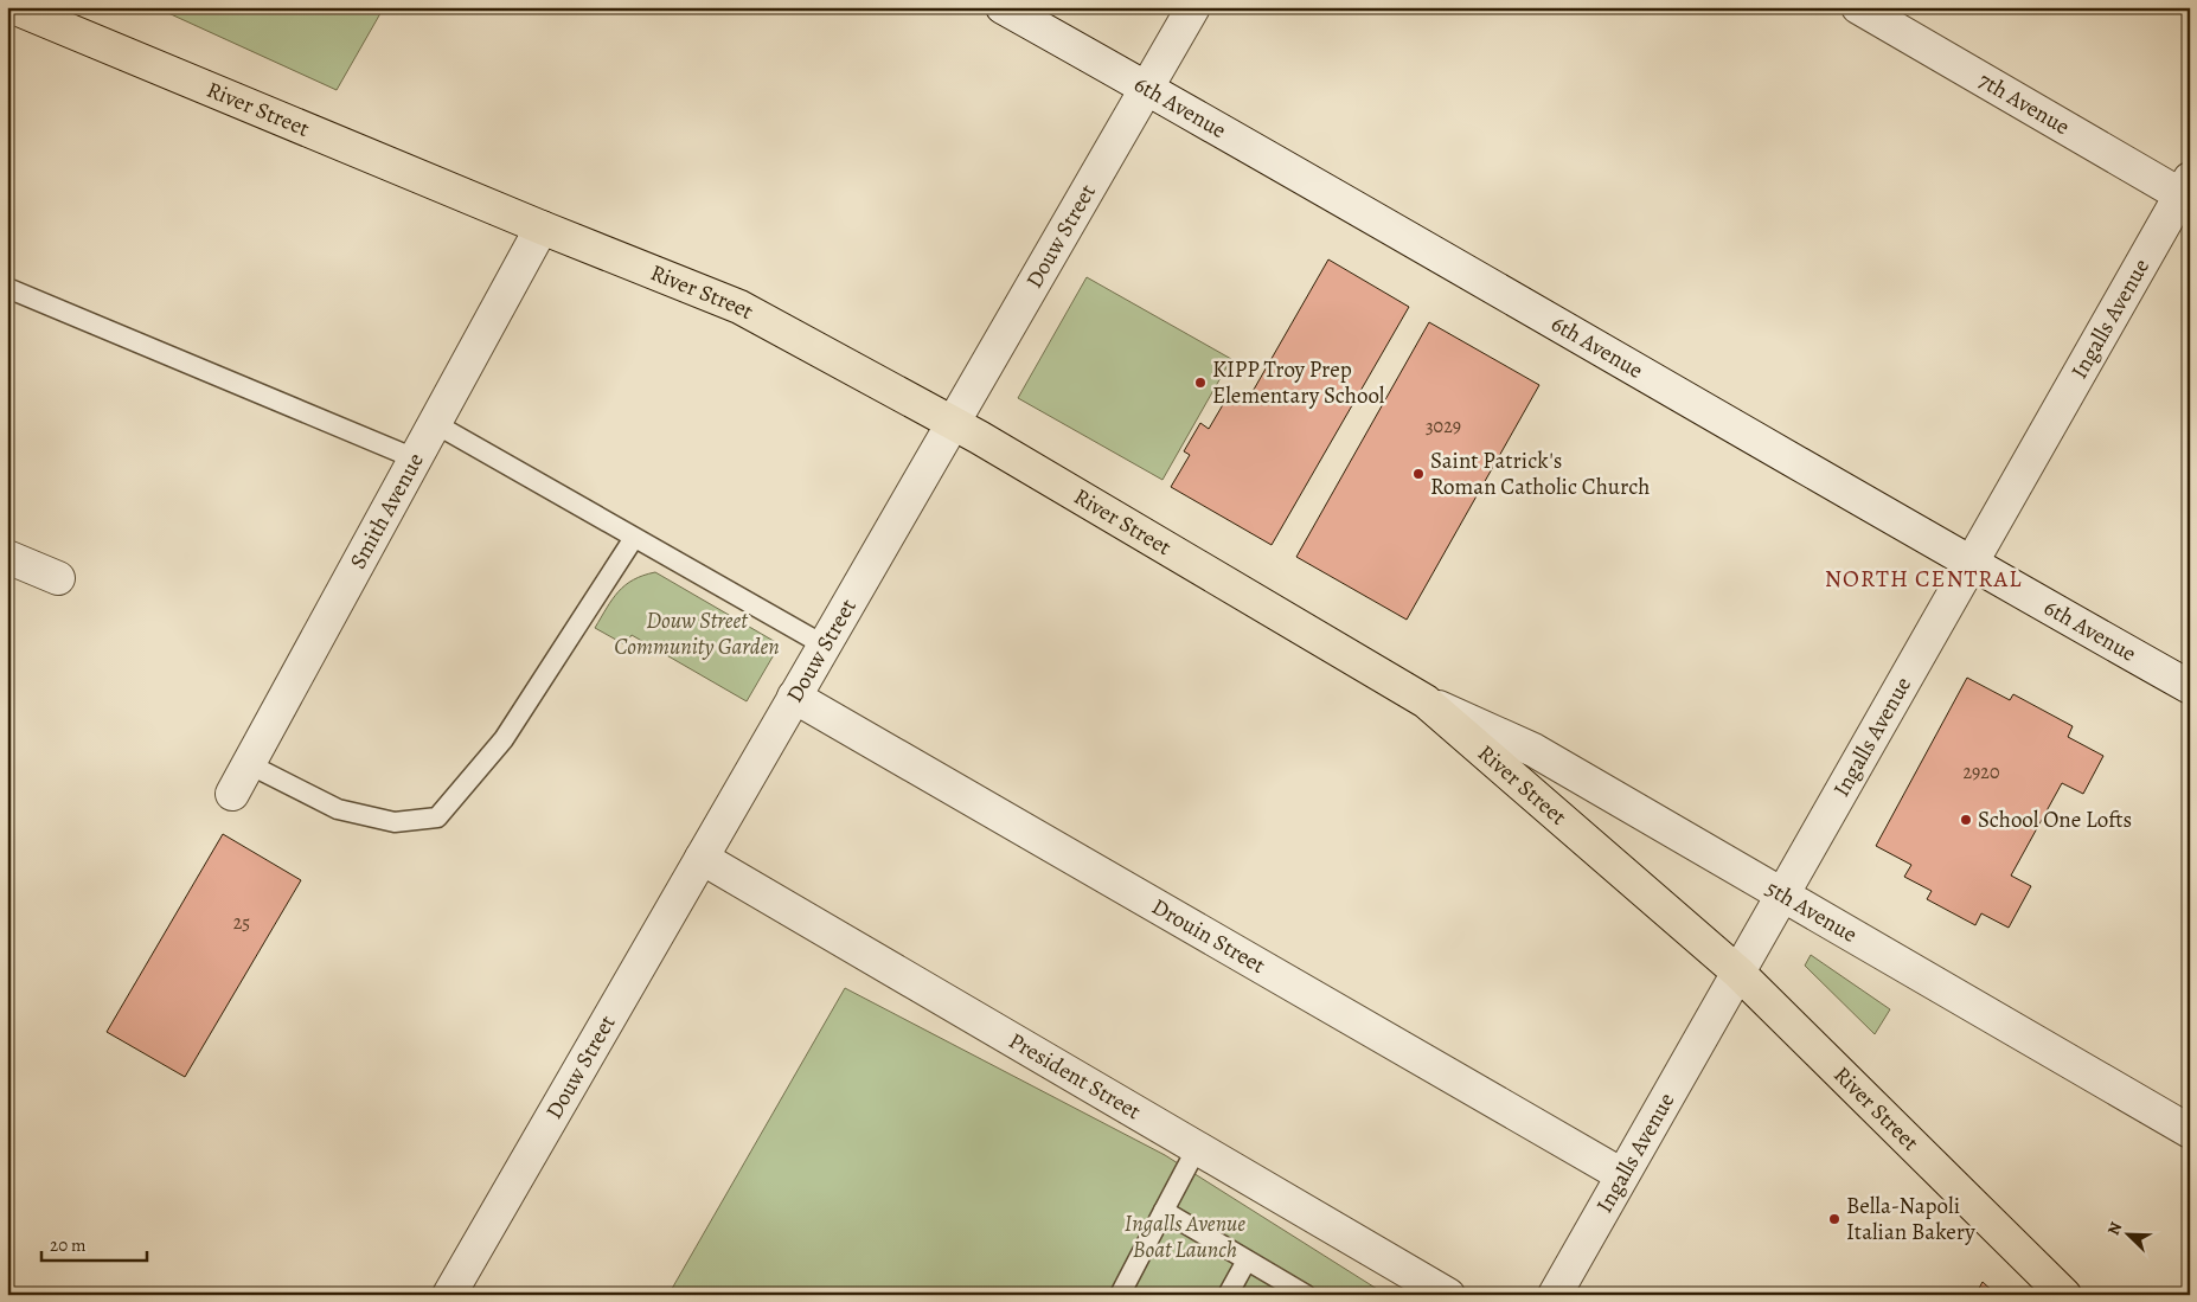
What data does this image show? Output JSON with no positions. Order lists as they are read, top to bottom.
{
  "streets": {
    "main road": ["River Street"],
    "street": [
      "7th Avenue",
      "6th Avenue",
      "Douw Street",
      "Ingalls Avenue",
      "Smith Avenue",
      "5th Avenue",
      "Drouin Street",
      "President Street"
    ]
  },
  "crossings": [
    ["7th Avenue", "Ingalls Avenue"],
    ["6th Avenue", "Douw Street"],
    ["6th Avenue", "Ingalls Avenue"],
    ["River Street", "Douw Street"],
    ["River Street", "Ingalls Avenue"],
    ["River Street", "Smith Avenue"],
    ["River Street", "5th Avenue"],
    ["Douw Street", "Drouin Street"],
    ["Douw Street", "President Street"],
    ["Ingalls Avenue", "5th Avenue"],
    ["Ingalls Avenue", "Drouin Street"]
  ],
  "districts": ["NORTH CENTRAL"],
  "parks": ["Douw Street Community Garden", "Ingalls Avenue Boat Launch"],
  "places": [
    "KIPP Troy Prep Elementary School",
    "Saint Patrick's Roman Catholic Church",
    "School One Lofts",
    "Bella-Napoli Italian Bakery"
  ],
  "house_numbers": ["3029", "2920", "25"],
  "scale_bar": "20 m",
  "north": "top left"
}
